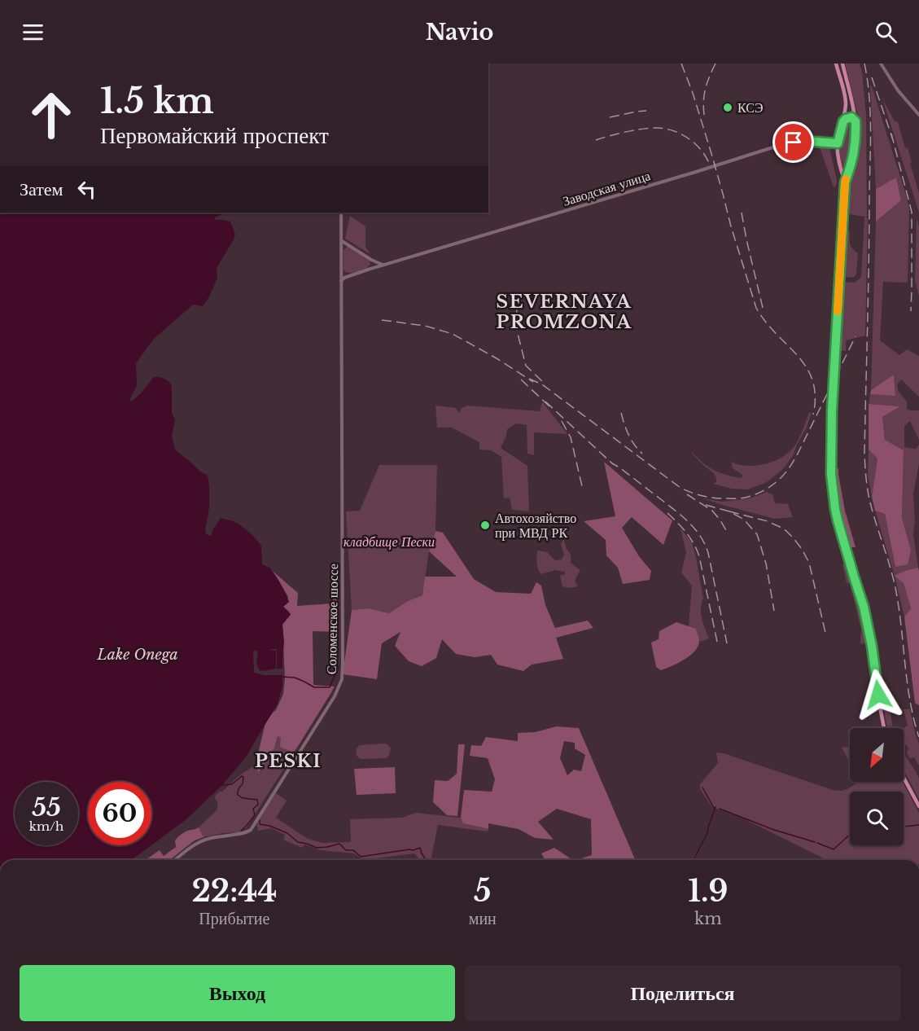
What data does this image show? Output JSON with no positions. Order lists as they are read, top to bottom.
{
  "streets": {
    "main road": ["Заводская улица"]
  },
  "districts": ["SEVERNAYA PROMZONA", "PESKI"],
  "water": ["Lake Onega"],
  "parks": ["кладбище Пески"],
  "places": ["КСЭ", "Автохозяйство при МВД РК"],
  "north": "bottom left",
  "page": {
    "header": "Navio",
    "turn": ["1.5 km", "Первомайский проспект"],
    "then": "Затем",
    "speed": "55 km/h",
    "limit": "60",
    "eta": [
      "22:44",
      "Прибытие",
      "5",
      "мин",
      "1.9",
      "km"
    ],
    "buttons": ["Выход", "Поделиться"]
  }
}
